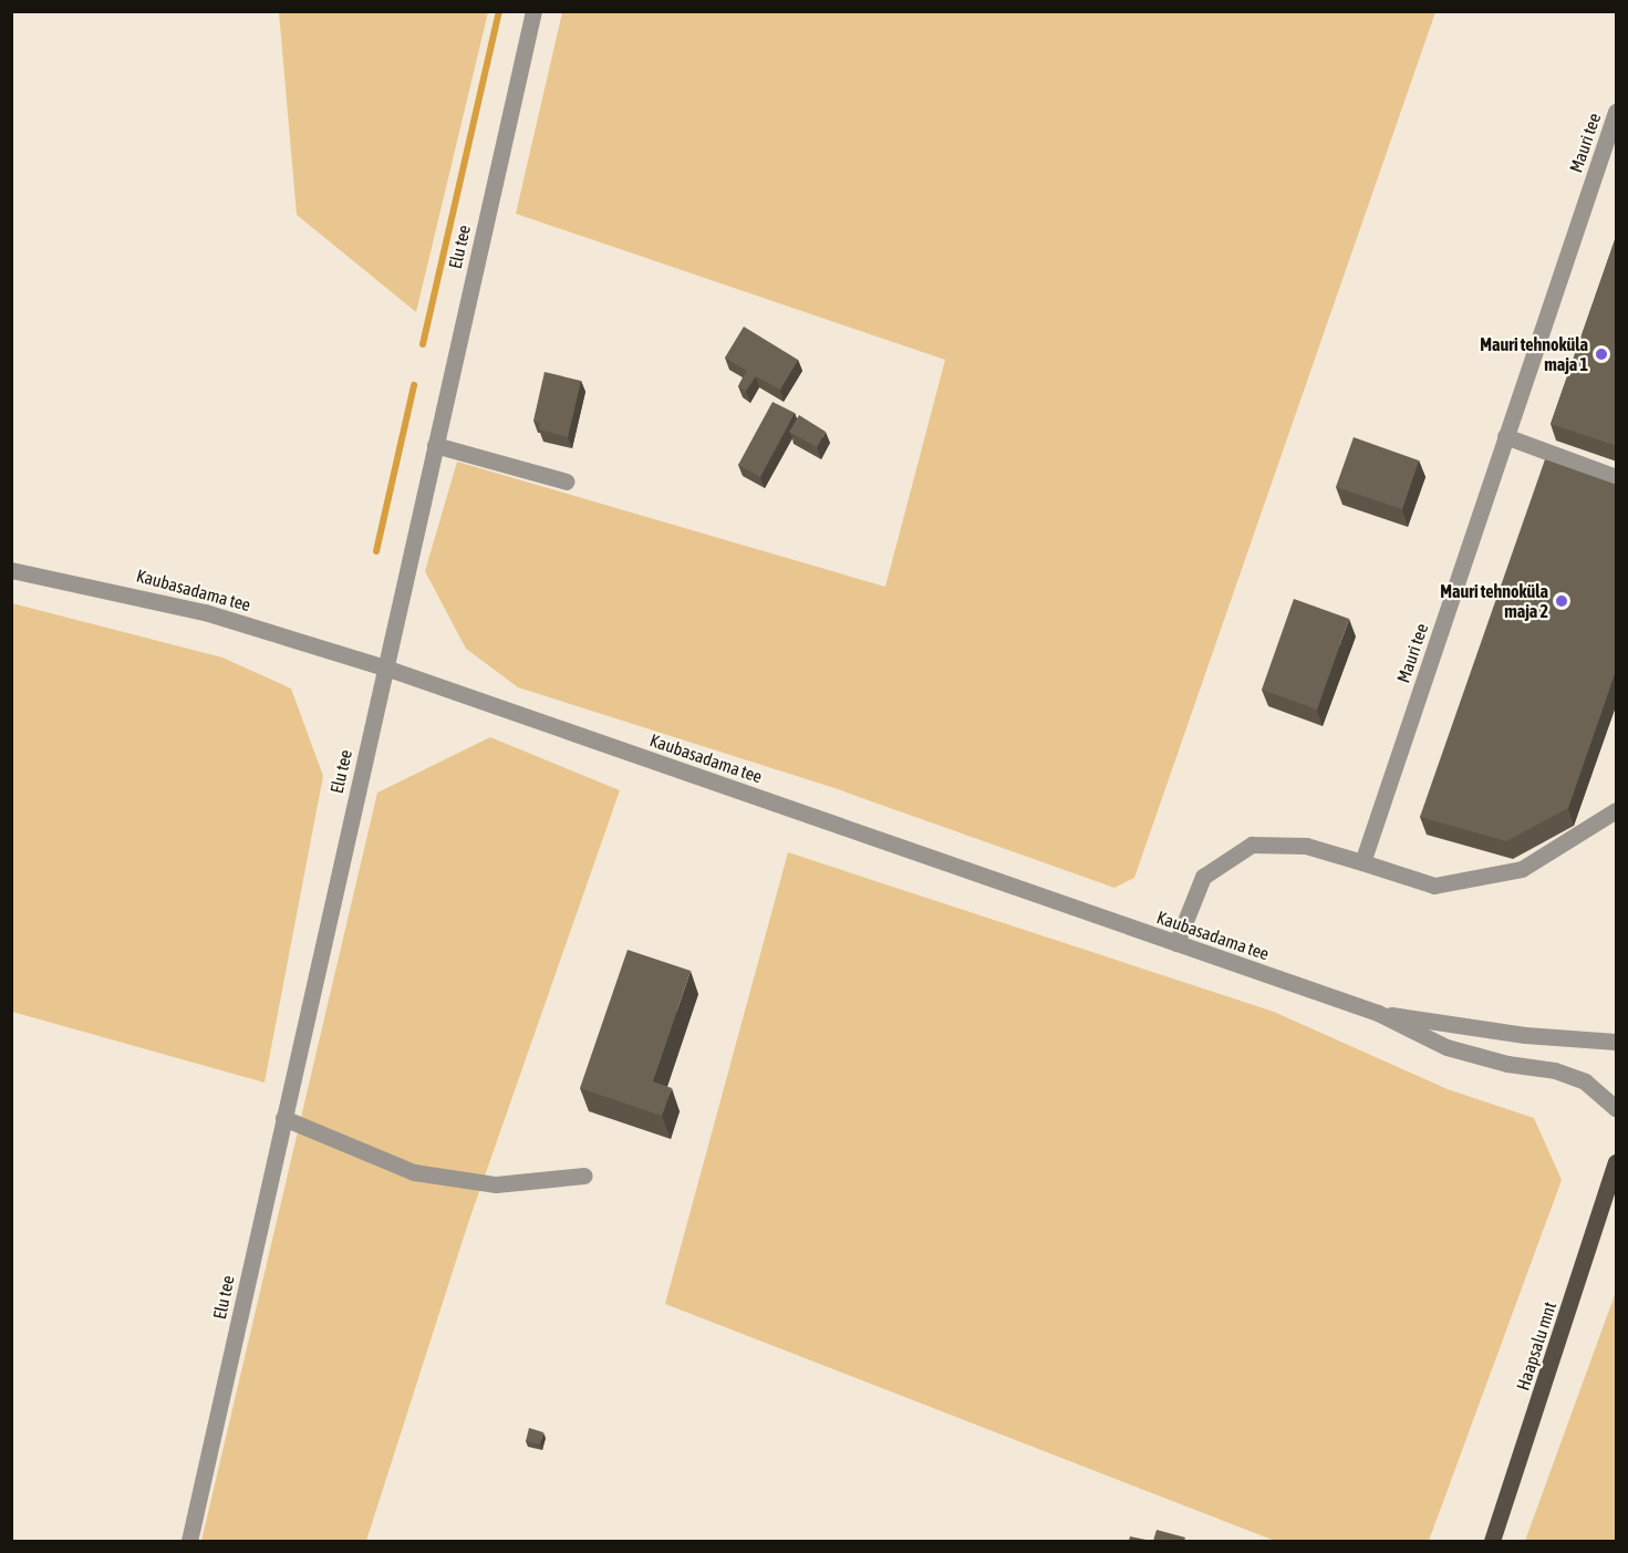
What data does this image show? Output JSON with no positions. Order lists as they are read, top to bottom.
{
  "streets": {
    "main road": ["Haapsalu mnt"],
    "street": ["Mauri tee", "Elu tee", "Kaubasadama tee"]
  },
  "crossings": [
    ["Elu tee", "Kaubasadama tee"]
  ],
  "places": ["Mauri tehnoküla maja 1", "Mauri tehnoküla maja 2"]
}
